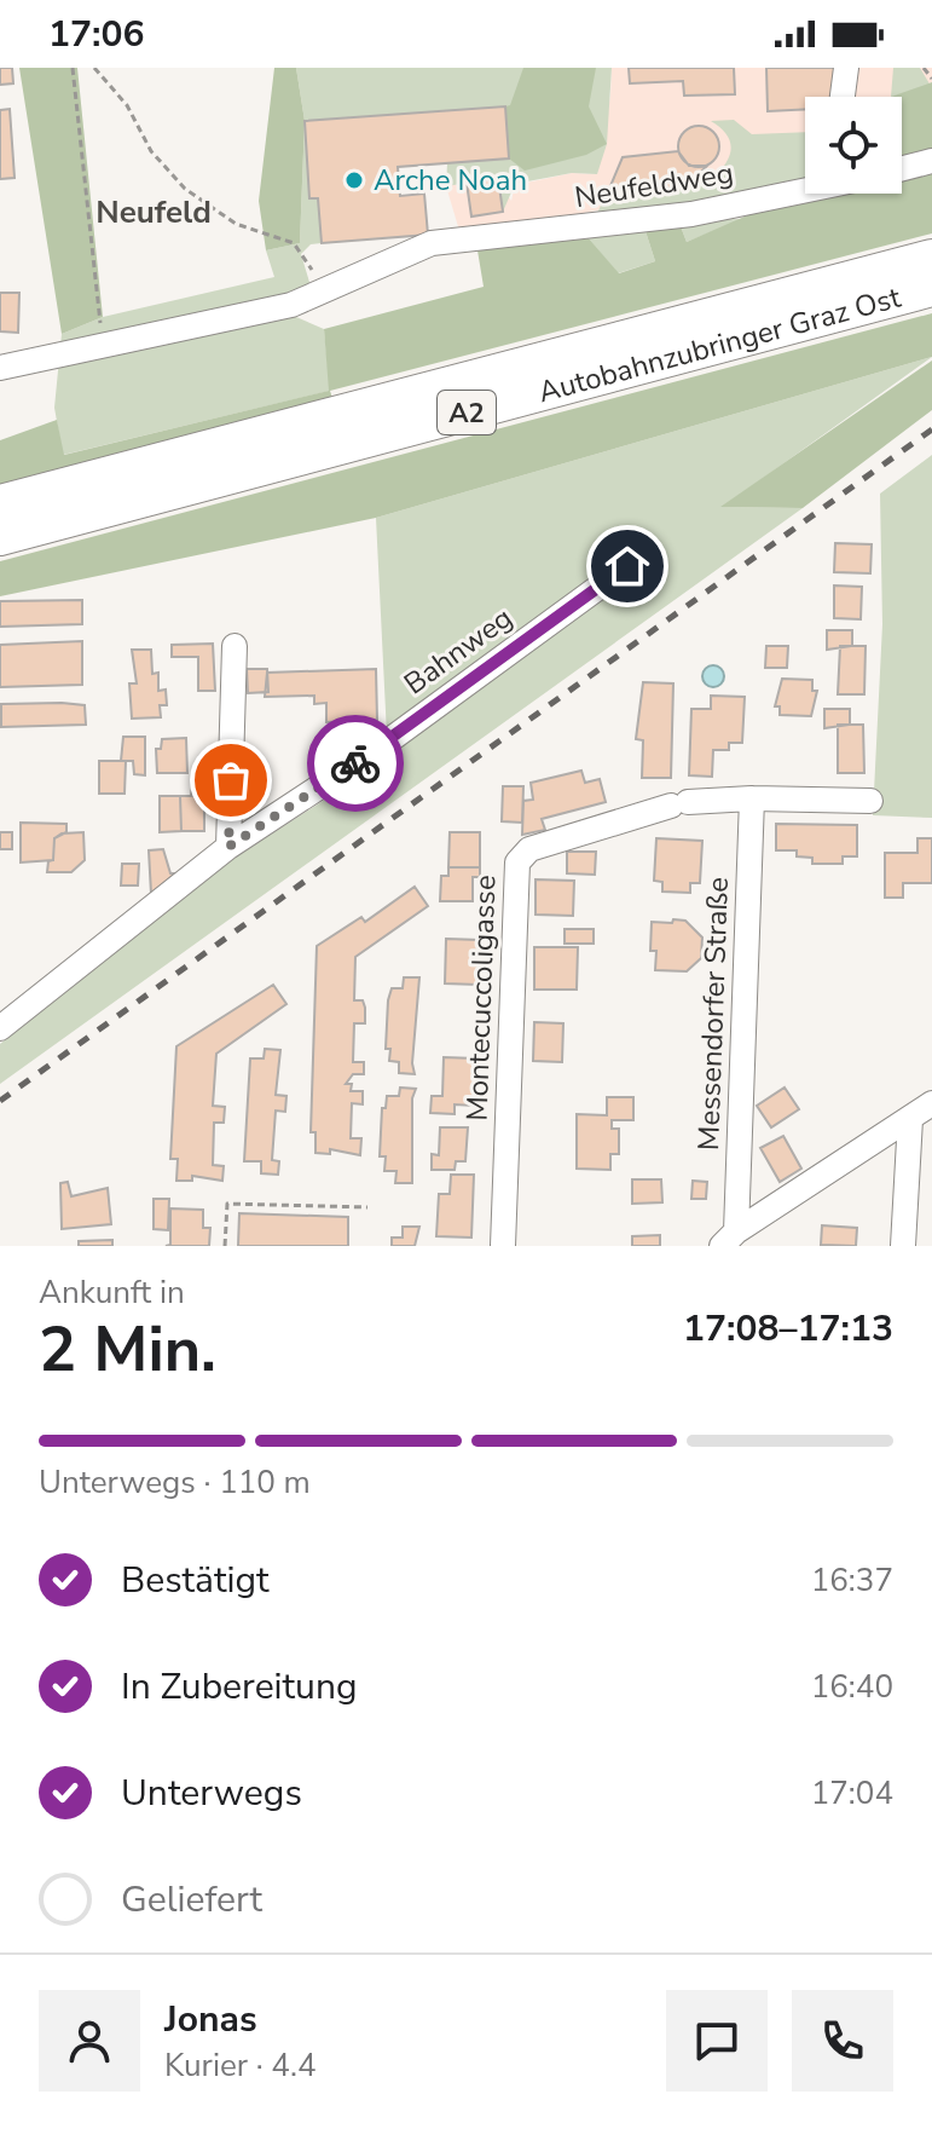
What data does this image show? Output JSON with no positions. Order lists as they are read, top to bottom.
{
  "streets": {
    "highway": ["Autobahnzubringer Graz Ost", "A2"],
    "street": [
      "Neufeldweg",
      "Bahnweg",
      "Montecuccoligasse",
      "Messendorfer Straße"
    ]
  },
  "crossings": [
    ["Montecuccoligasse", "Messendorfer Straße"]
  ],
  "districts": ["Neufeld"],
  "places": ["Arche Noah"],
  "page": {
    "status": "17:06",
    "heading": ["2 Min.", "Ankunft in", "17:08–17:13"],
    "panel": ["Jonas", "Kurier · 4.4"],
    "bar": "Unterwegs · 110 m",
    "list": [
      ["Bestätigt", "16:37"],
      ["In Zubereitung", "16:40"],
      ["Unterwegs", "17:04"],
      "Geliefert"
    ]
  }
}
